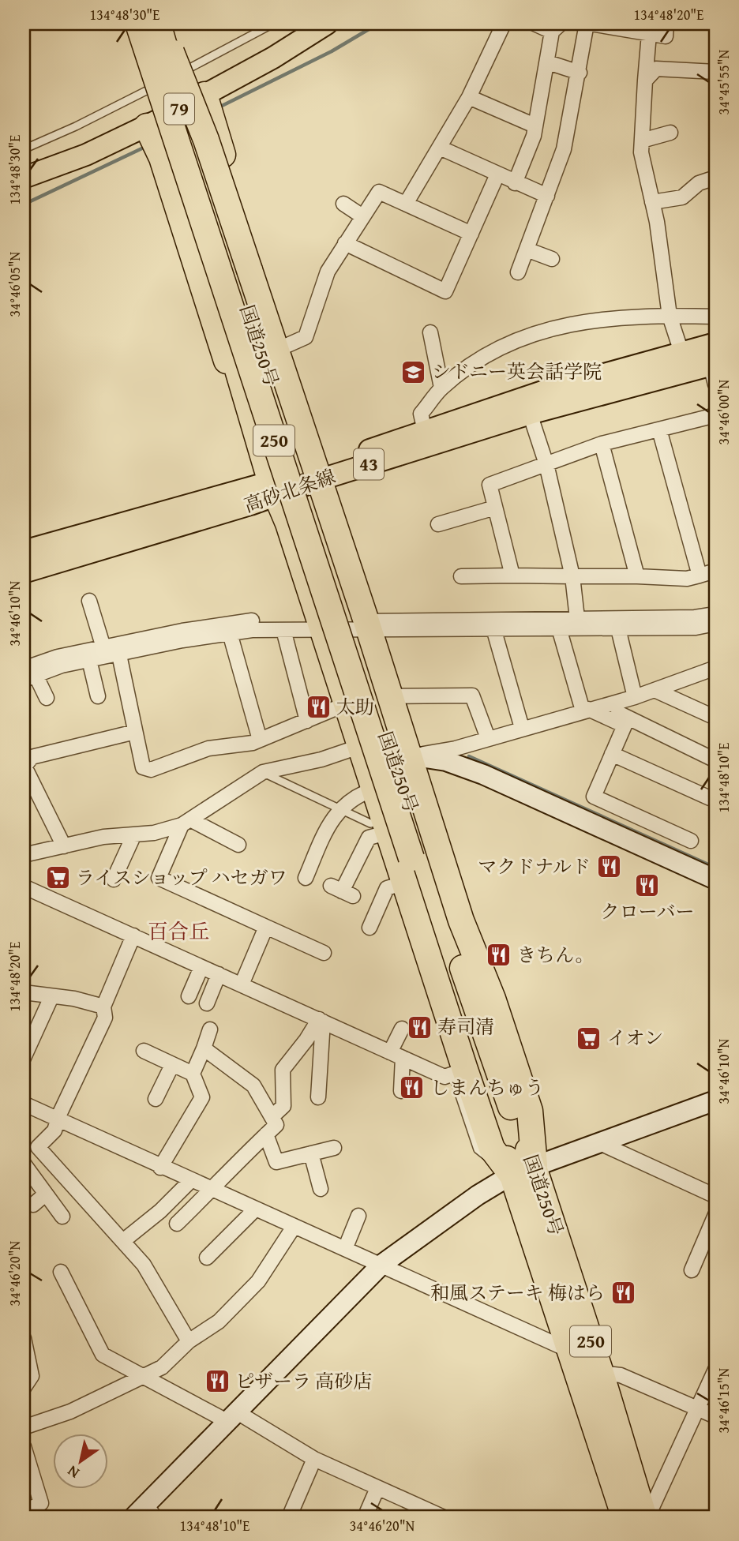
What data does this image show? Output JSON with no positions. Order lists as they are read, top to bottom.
{
  "streets": {
    "highway": ["国道250号", "250"],
    "main road": ["79", "43", "高砂北条線"]
  },
  "crossings": [
    ["国道250号", "250"],
    ["250", "高砂北条線"]
  ],
  "districts": ["百合丘"],
  "places": {
    "school or university": ["シドニー英会話学院"],
    "restaurant": [
      "太助",
      "マクドナルド",
      "クローバー",
      "きちん。",
      "寿司清",
      "しまんちゅう",
      "和風ステーキ 梅はら",
      "ピザーラ 高砂店"
    ],
    "supermarket": ["ライスショップ ハセガワ", "イオン"]
  },
  "north": "bottom left",
  "coordinates": [
    "134°48'30\"E",
    "134°48'20\"E",
    "34°45'55\"N",
    "34°46'05\"N",
    "34°46'00\"N",
    "34°46'10\"N",
    "134°48'10\"E",
    "34°46'20\"N",
    "34°46'15\"N"
  ]
}
